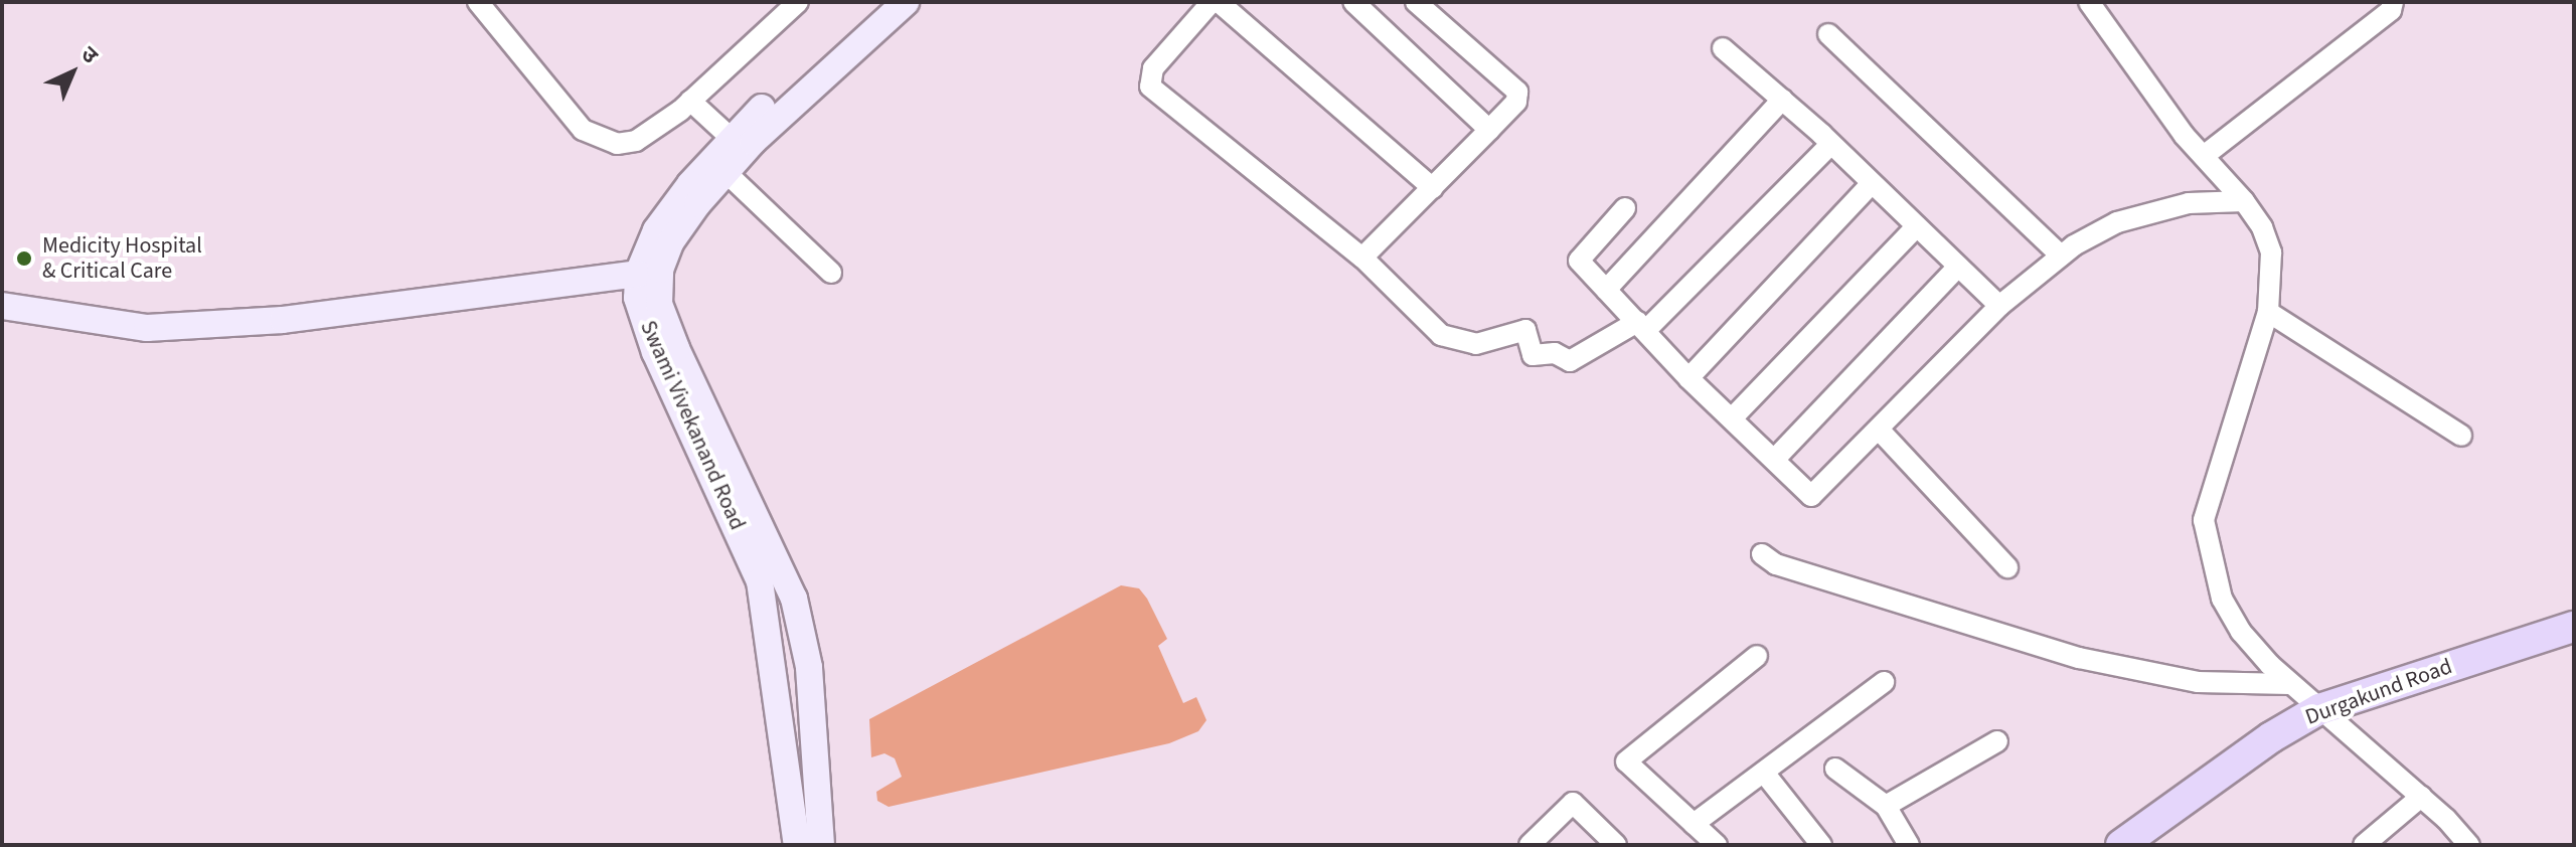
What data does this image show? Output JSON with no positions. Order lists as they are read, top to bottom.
{
  "streets": {
    "main road": ["Durgakund Road"],
    "street": ["Swami Vivekanand Road"]
  },
  "places": ["Medicity Hospital & Critical Care"],
  "north": "top right"
}
